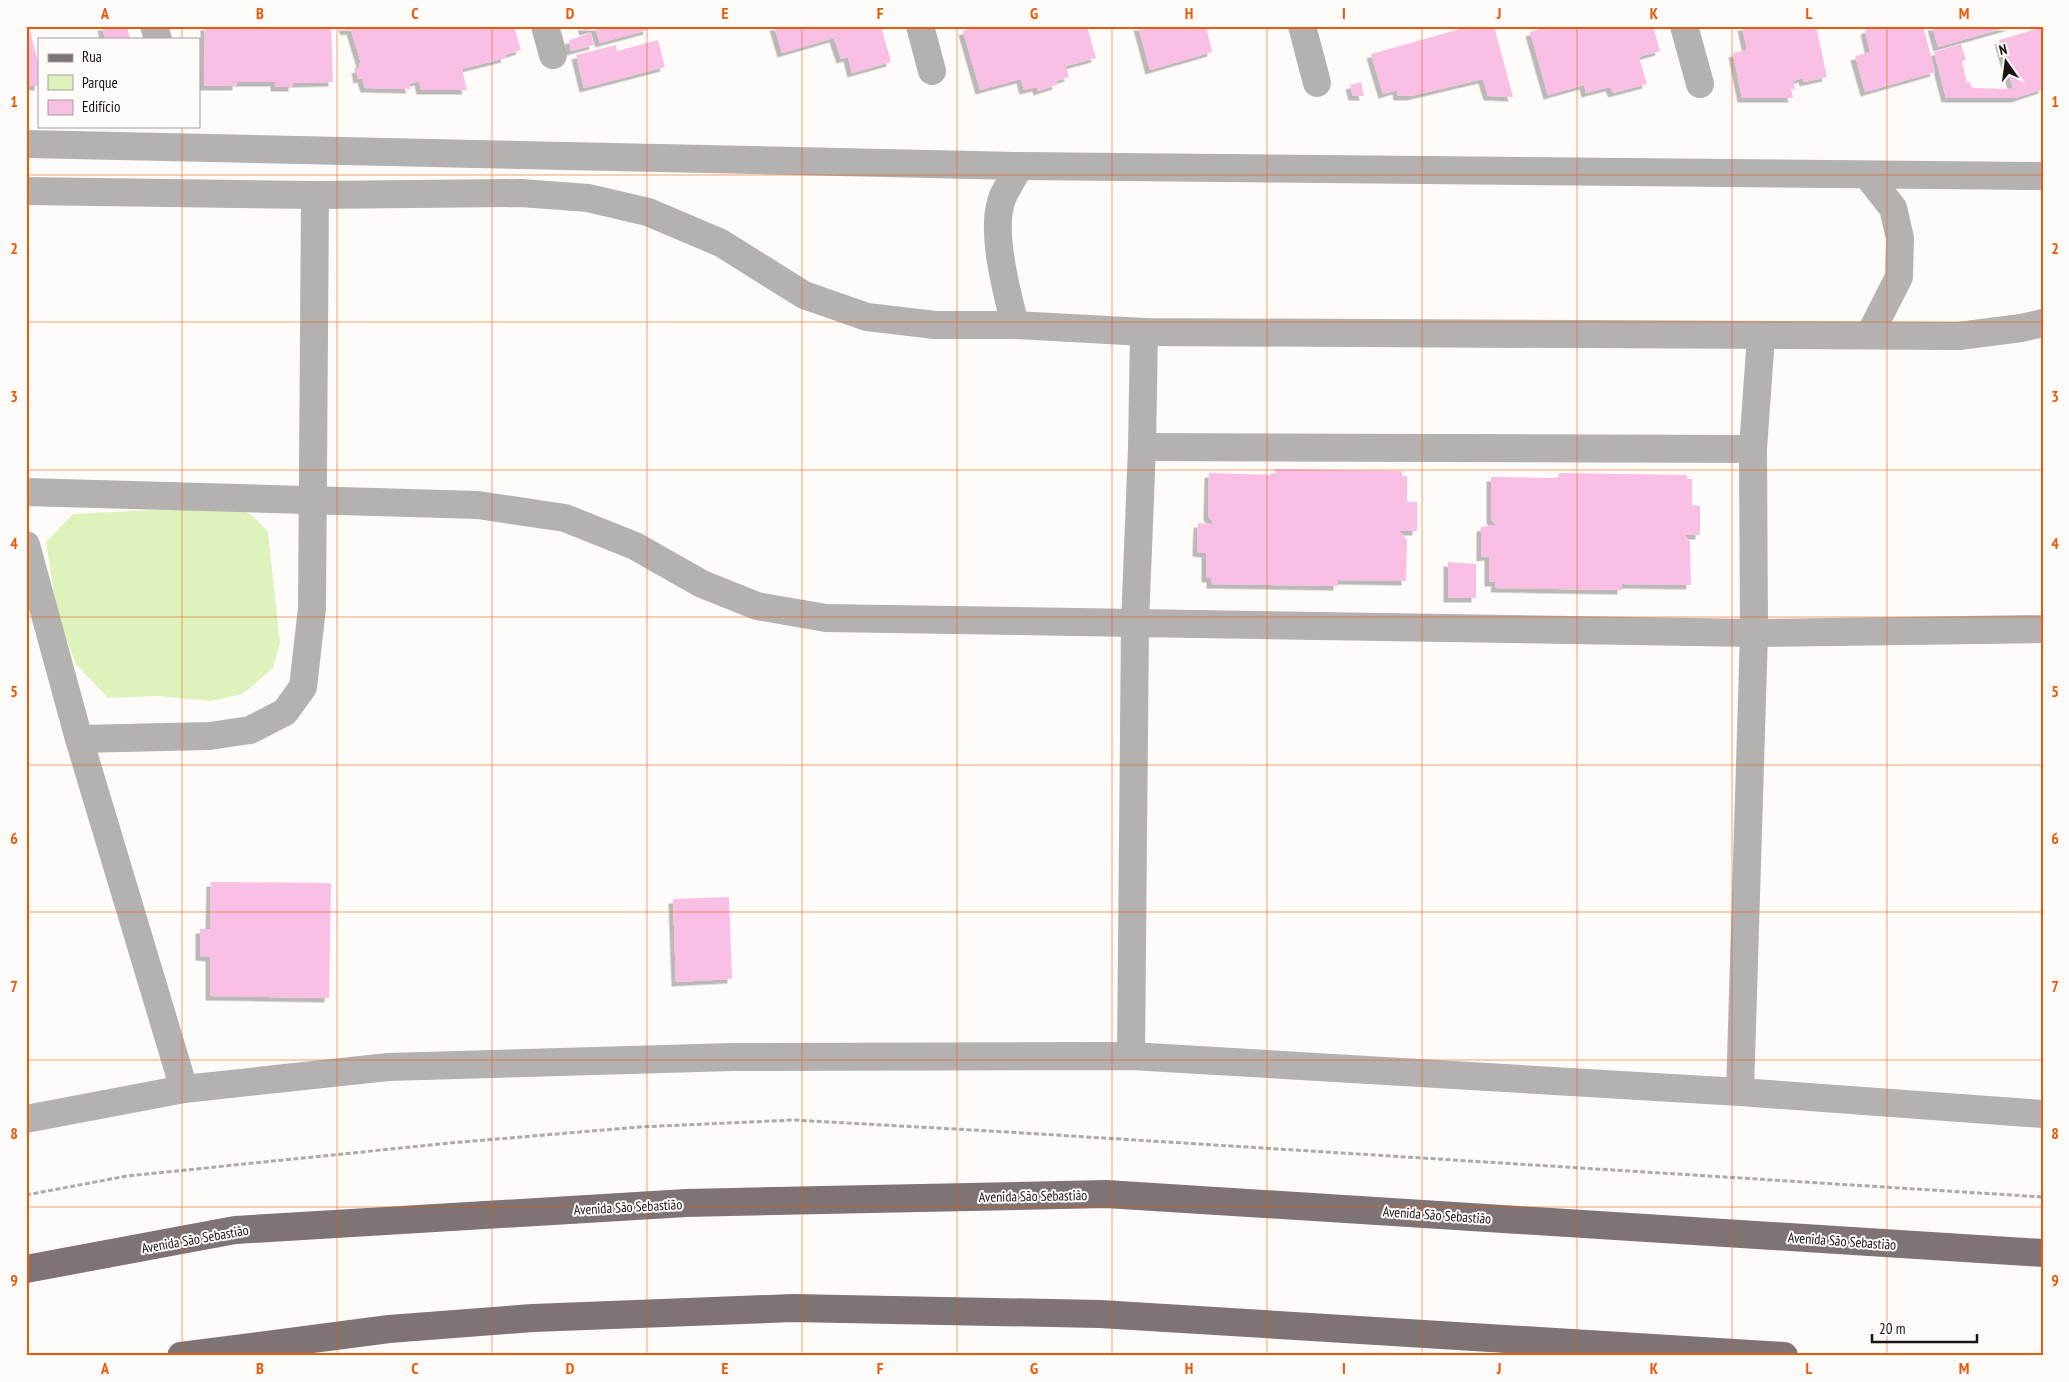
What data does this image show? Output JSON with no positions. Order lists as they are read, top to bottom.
{
  "streets": {
    "main road": ["Avenida São Sebastião"]
  },
  "legend": ["Rua", "Parque", "Edifício"],
  "scale_bar": "20 m",
  "north": "top",
  "grid": {
    "columns": [
      "A",
      "B",
      "C",
      "D",
      "E",
      "F",
      "G",
      "H",
      "I",
      "J",
      "K",
      "L",
      "M"
    ],
    "rows": [
      "1",
      "2",
      "3",
      "4",
      "5",
      "6",
      "7",
      "8",
      "9"
    ]
  }
}
